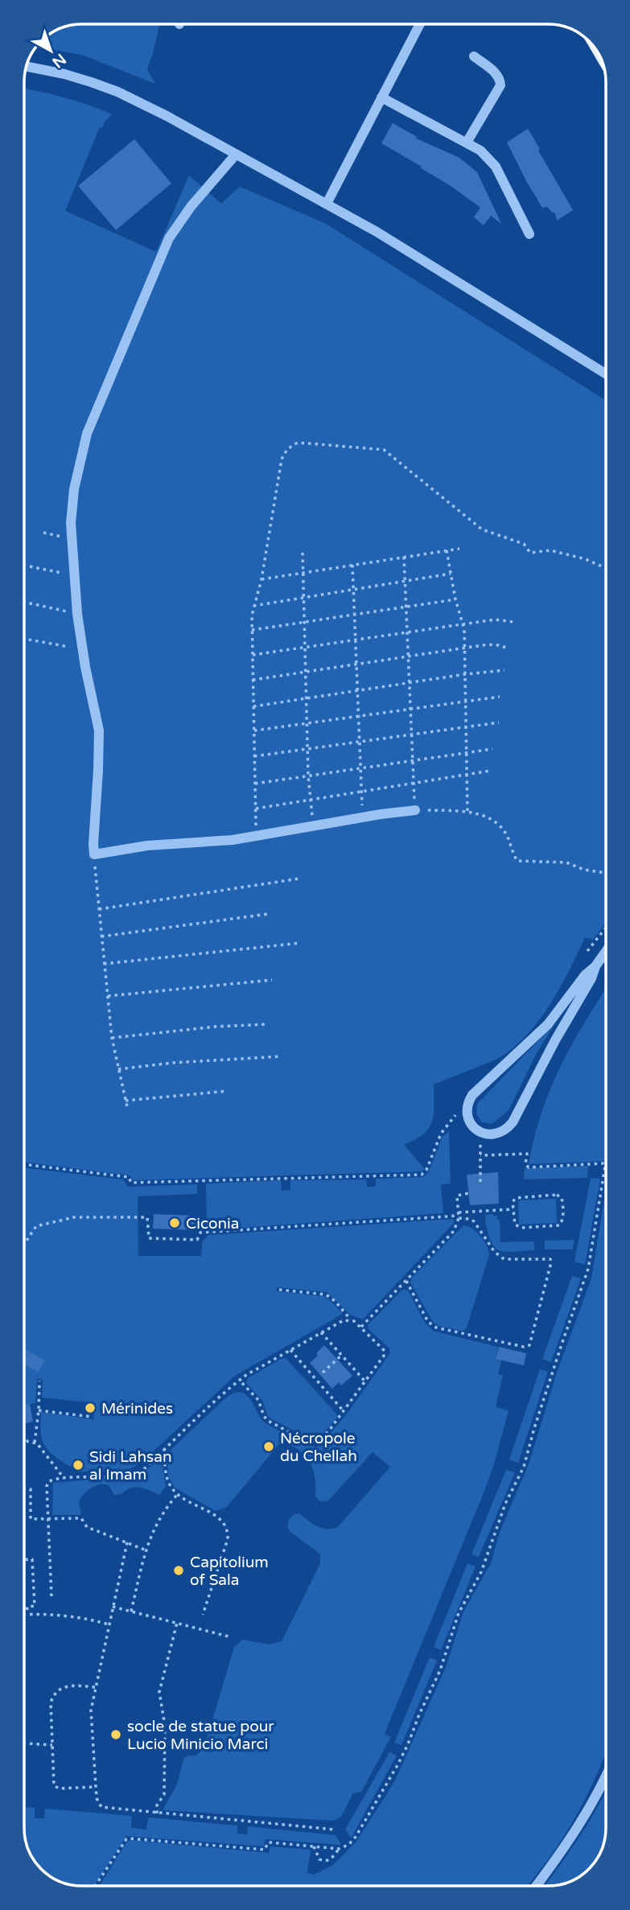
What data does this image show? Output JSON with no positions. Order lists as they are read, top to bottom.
{
  "places": [
    "Ciconia",
    "Mérinides",
    "Nécropole du Chellah",
    "Sidi Lahsan al Imam",
    "Capitolium of Sala",
    "socle de statue pour Lucio Minicio Marci"
  ],
  "north": "bottom right"
}
